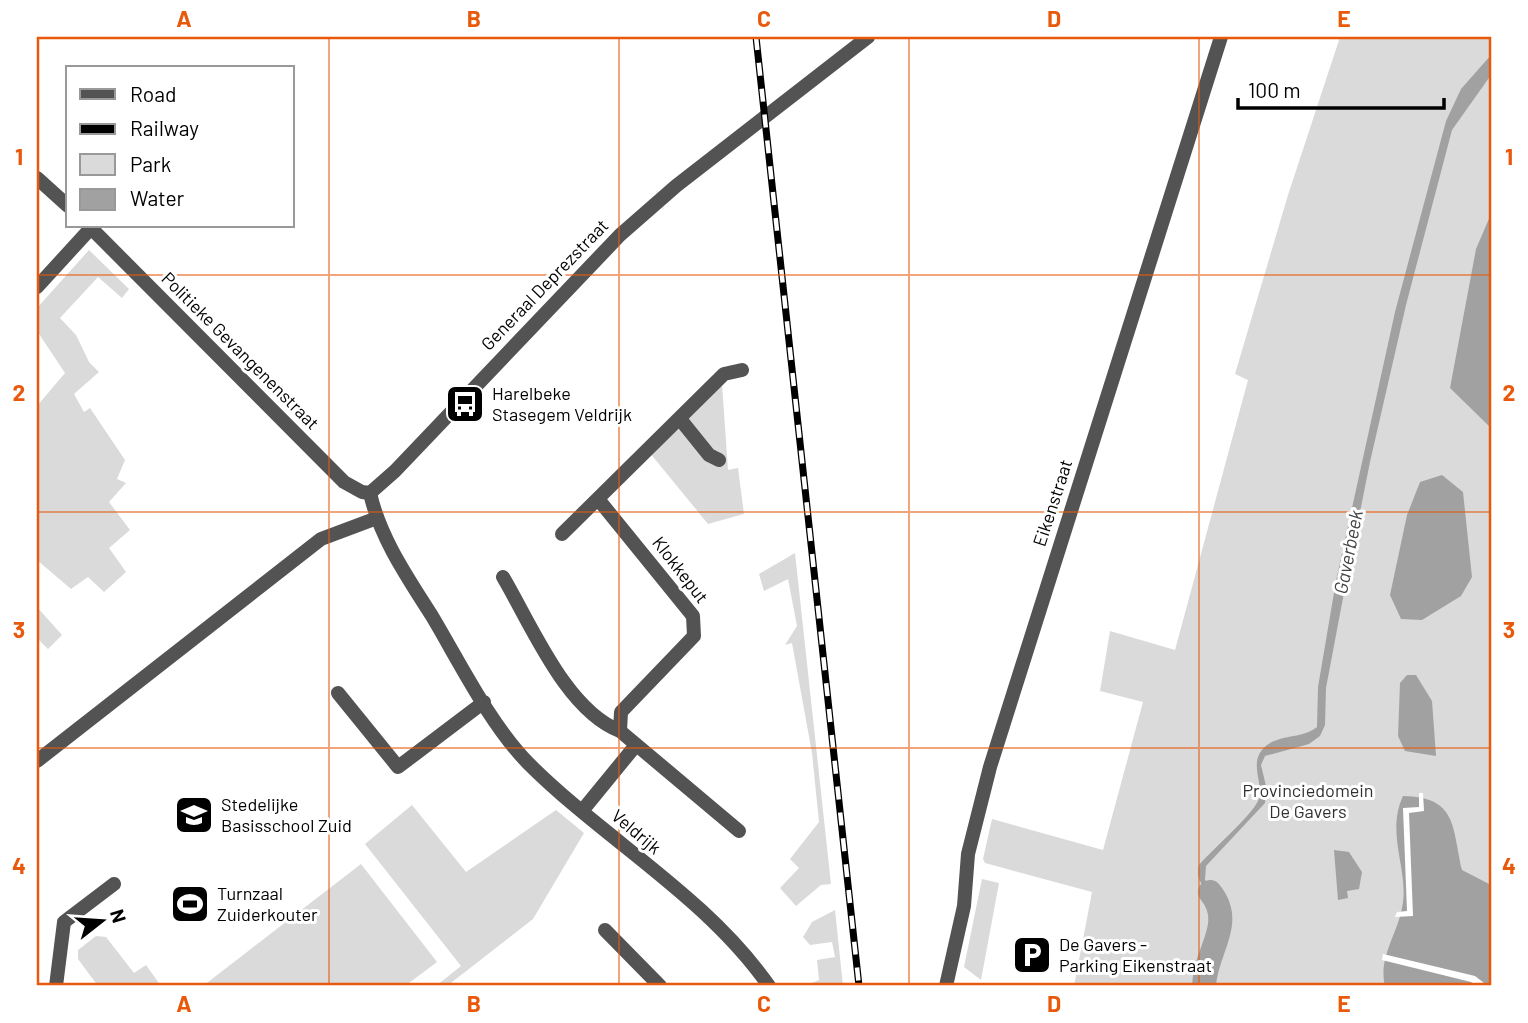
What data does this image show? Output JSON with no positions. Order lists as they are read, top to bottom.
{
  "streets": {
    "street": [
      "Generaal Deprezstraat",
      "Politieke Gevangenenstraat",
      "Eikenstraat",
      "Klokkeput",
      "Veldrijk"
    ]
  },
  "crossings": [
    ["Generaal Deprezstraat", "Politieke Gevangenenstraat"],
    ["Generaal Deprezstraat", "Veldrijk"],
    ["Politieke Gevangenenstraat", "Veldrijk"]
  ],
  "water": ["Gaverbeek"],
  "parks": ["Provinciedomein De Gavers"],
  "places": {
    "bus stop": ["Harelbeke Stasegem Veldrijk"],
    "school or university": ["Stedelijke Basisschool Zuid"],
    "sports": ["Turnzaal Zuiderkouter"],
    "parking": ["De Gavers - Parking Eikenstraat"]
  },
  "legend": [
    "Road",
    "Railway",
    "Park",
    "Water"
  ],
  "scale_bar": "100 m",
  "north": "right",
  "grid": {
    "columns": [
      "A",
      "B",
      "C",
      "D",
      "E"
    ],
    "rows": [
      "1",
      "2",
      "3",
      "4"
    ]
  }
}
